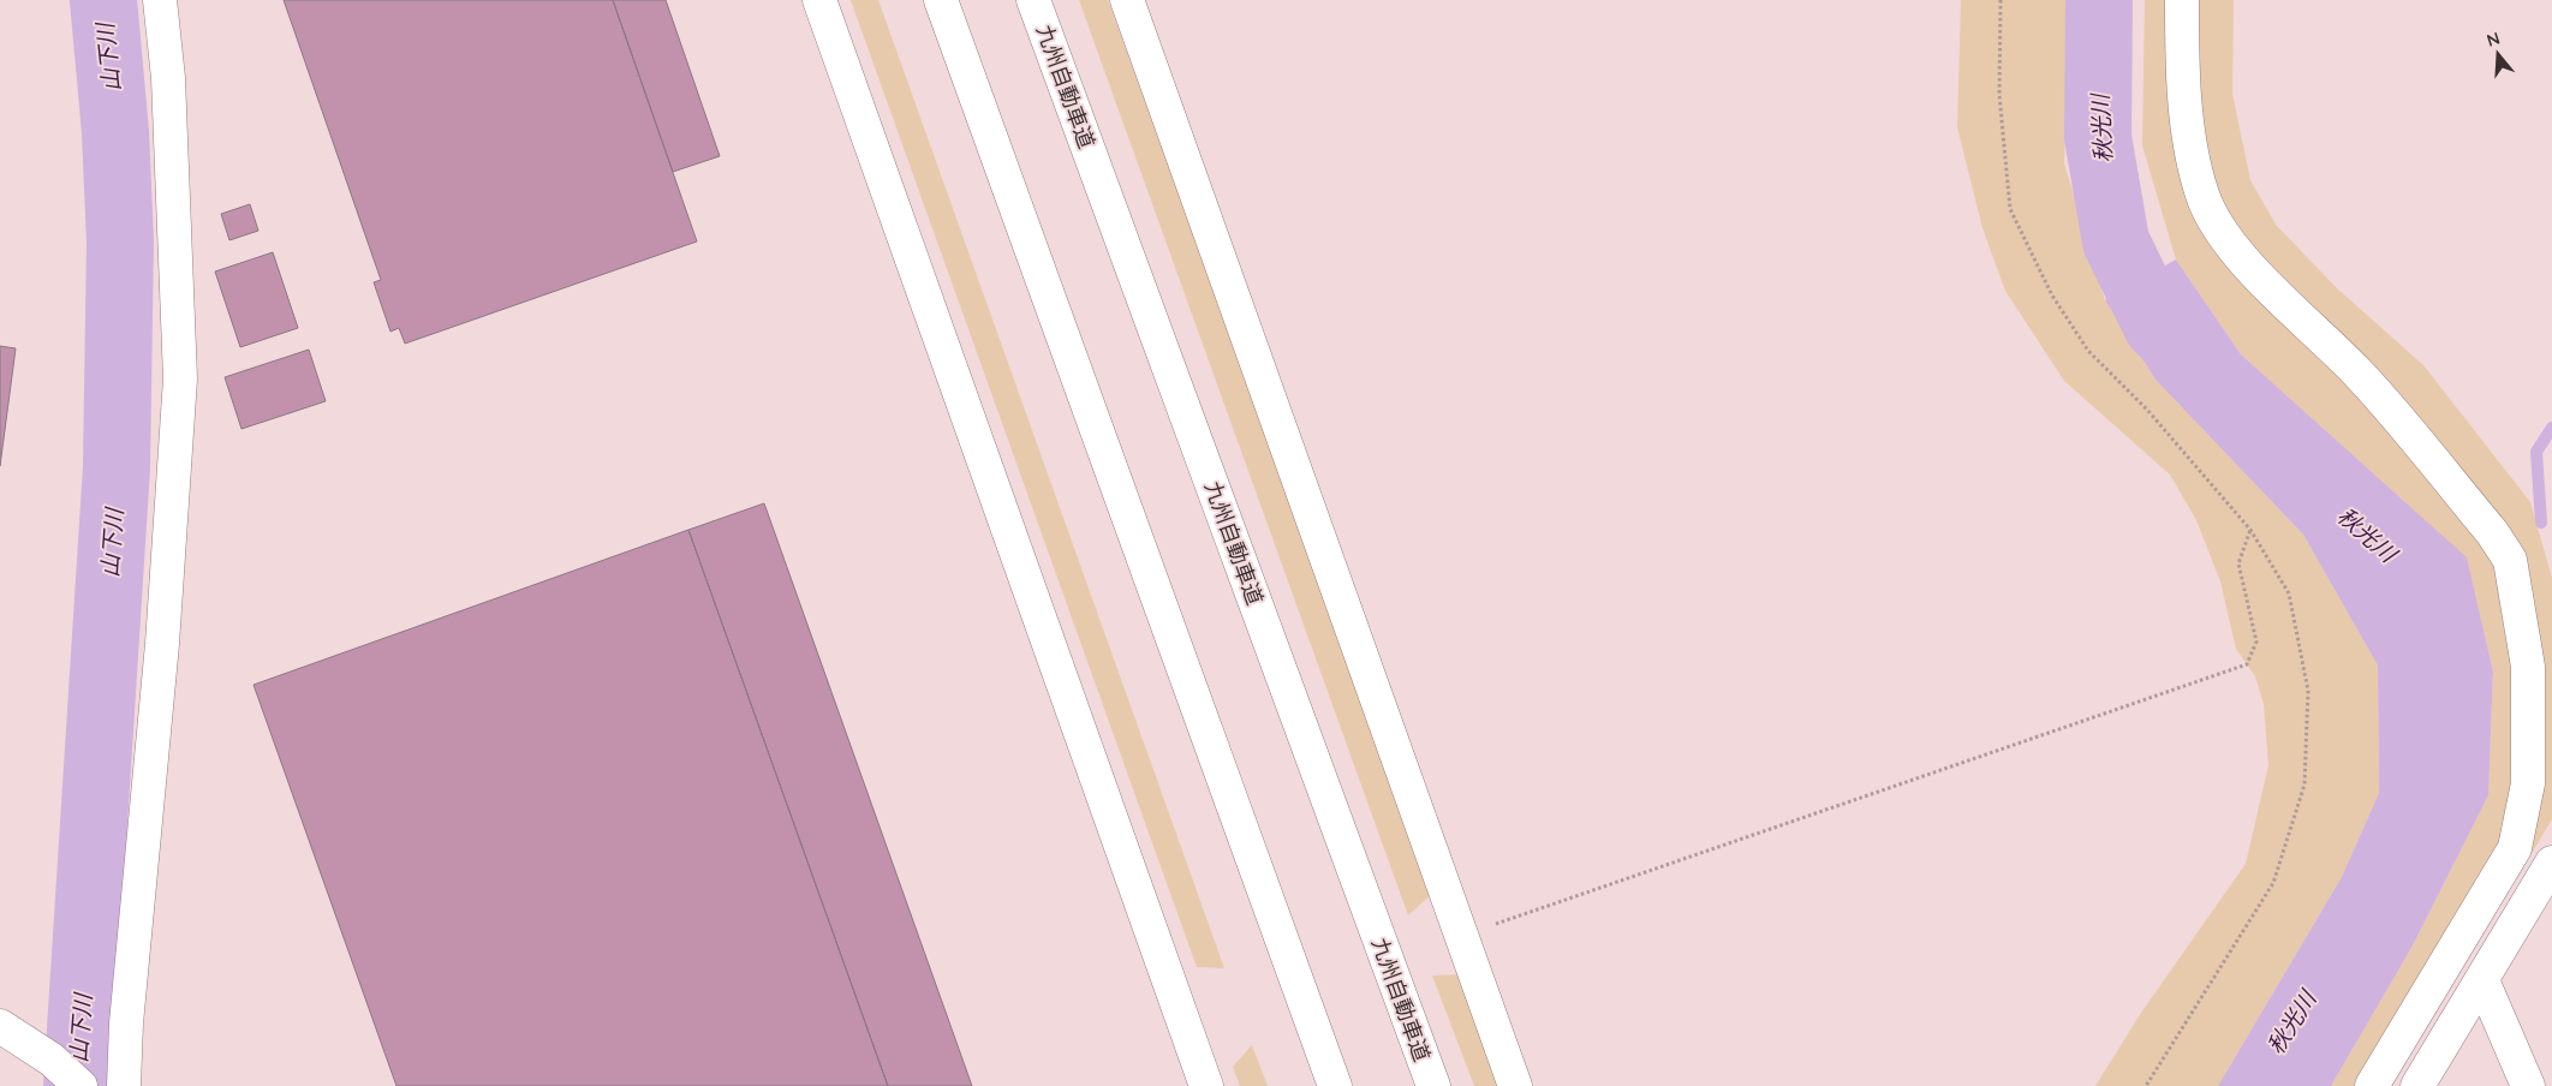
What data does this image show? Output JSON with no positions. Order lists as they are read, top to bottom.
{
  "streets": {
    "main road": ["九州自動車道"]
  },
  "water": ["山下川", "秋光川"],
  "north": "top"
}
